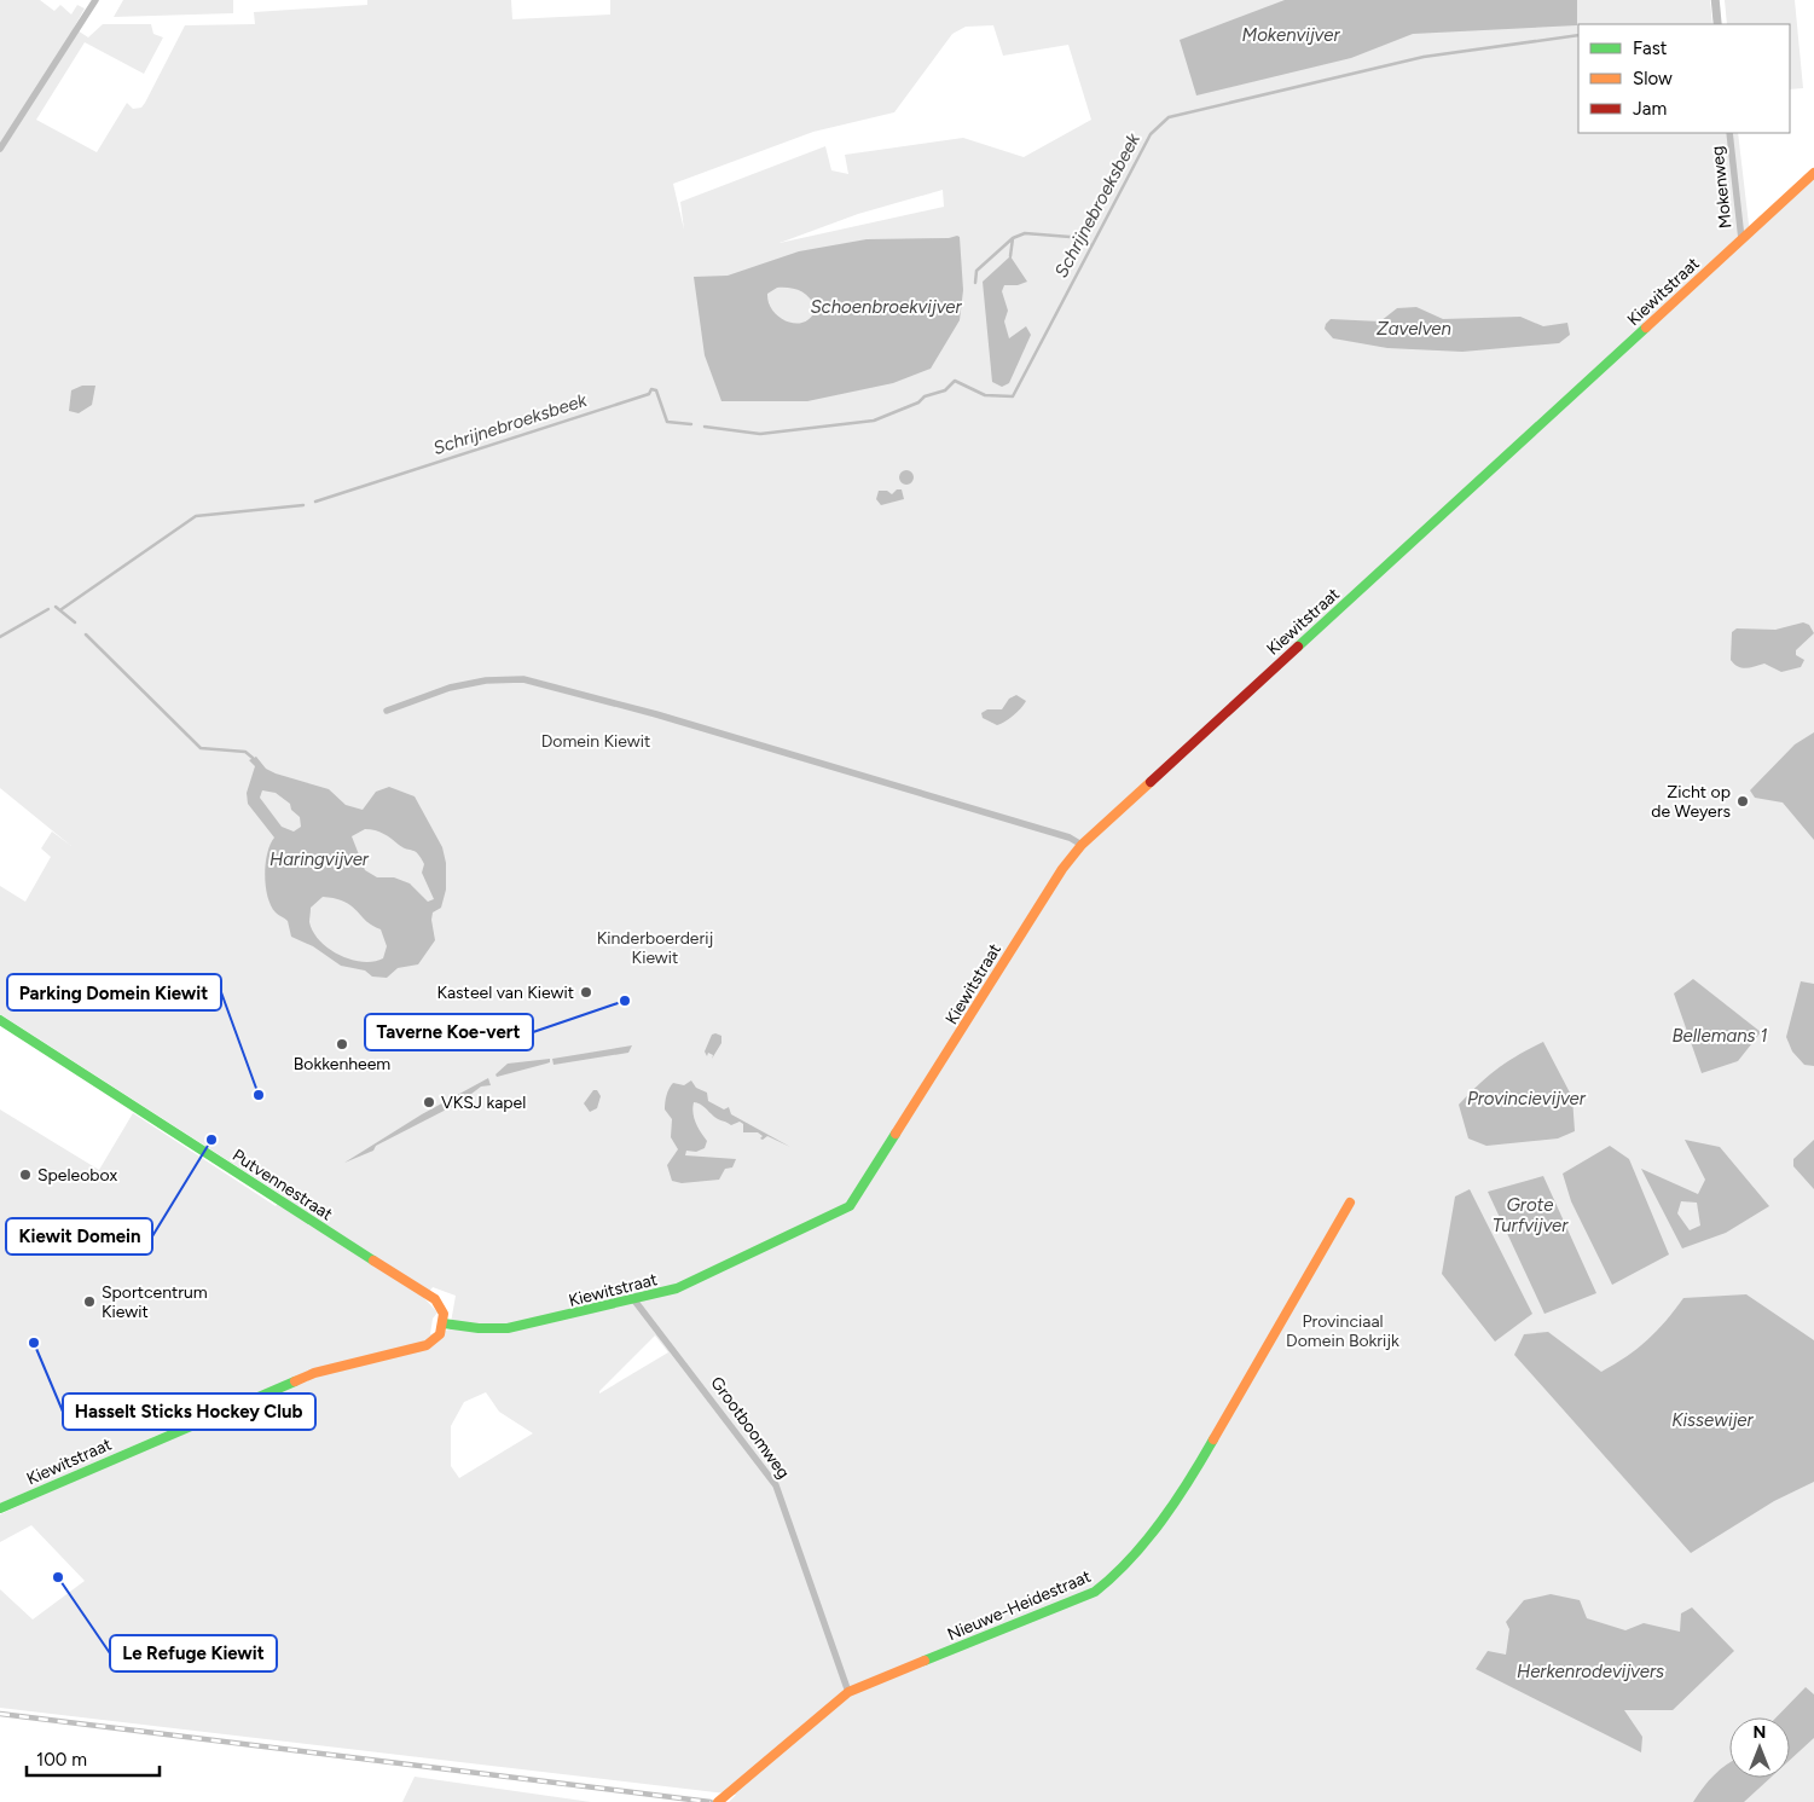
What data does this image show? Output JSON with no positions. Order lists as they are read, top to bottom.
{
  "streets": {
    "street": [
      "Mokenweg",
      "Kiewitstraat",
      "Putvennestraat",
      "Grootboomweg",
      "Nieuwe-Heidestraat"
    ]
  },
  "crossings": [
    ["Mokenweg", "Kiewitstraat"],
    ["Kiewitstraat", "Putvennestraat"],
    ["Kiewitstraat", "Grootboomweg"],
    ["Grootboomweg", "Nieuwe-Heidestraat"]
  ],
  "water": [
    "Mokenvijver",
    "Schrijnebroeksbeek",
    "Schoenbroekvijver",
    "Zavelven",
    "Haringvijver",
    "Bellemans 1",
    "Provincievijver",
    "Grote Turfvijver",
    "Kissewijer",
    "Herkenrodevijvers"
  ],
  "parks": ["Domein Kiewit", "Kinderboerderij Kiewit", "Provinciaal Domein Bokrijk"],
  "places": [
    "Zicht op de Weyers",
    "Kasteel van Kiewit",
    "Taverne Koe-vert",
    "Bokkenheem",
    "Parking Domein Kiewit",
    "VKSJ kapel",
    "Kiewit Domein",
    "Speleobox",
    "Sportcentrum Kiewit",
    "Hasselt Sticks Hockey Club",
    "Le Refuge Kiewit"
  ],
  "legend": ["Fast", "Slow", "Jam"],
  "scale_bar": "100 m",
  "north": "top"
}
